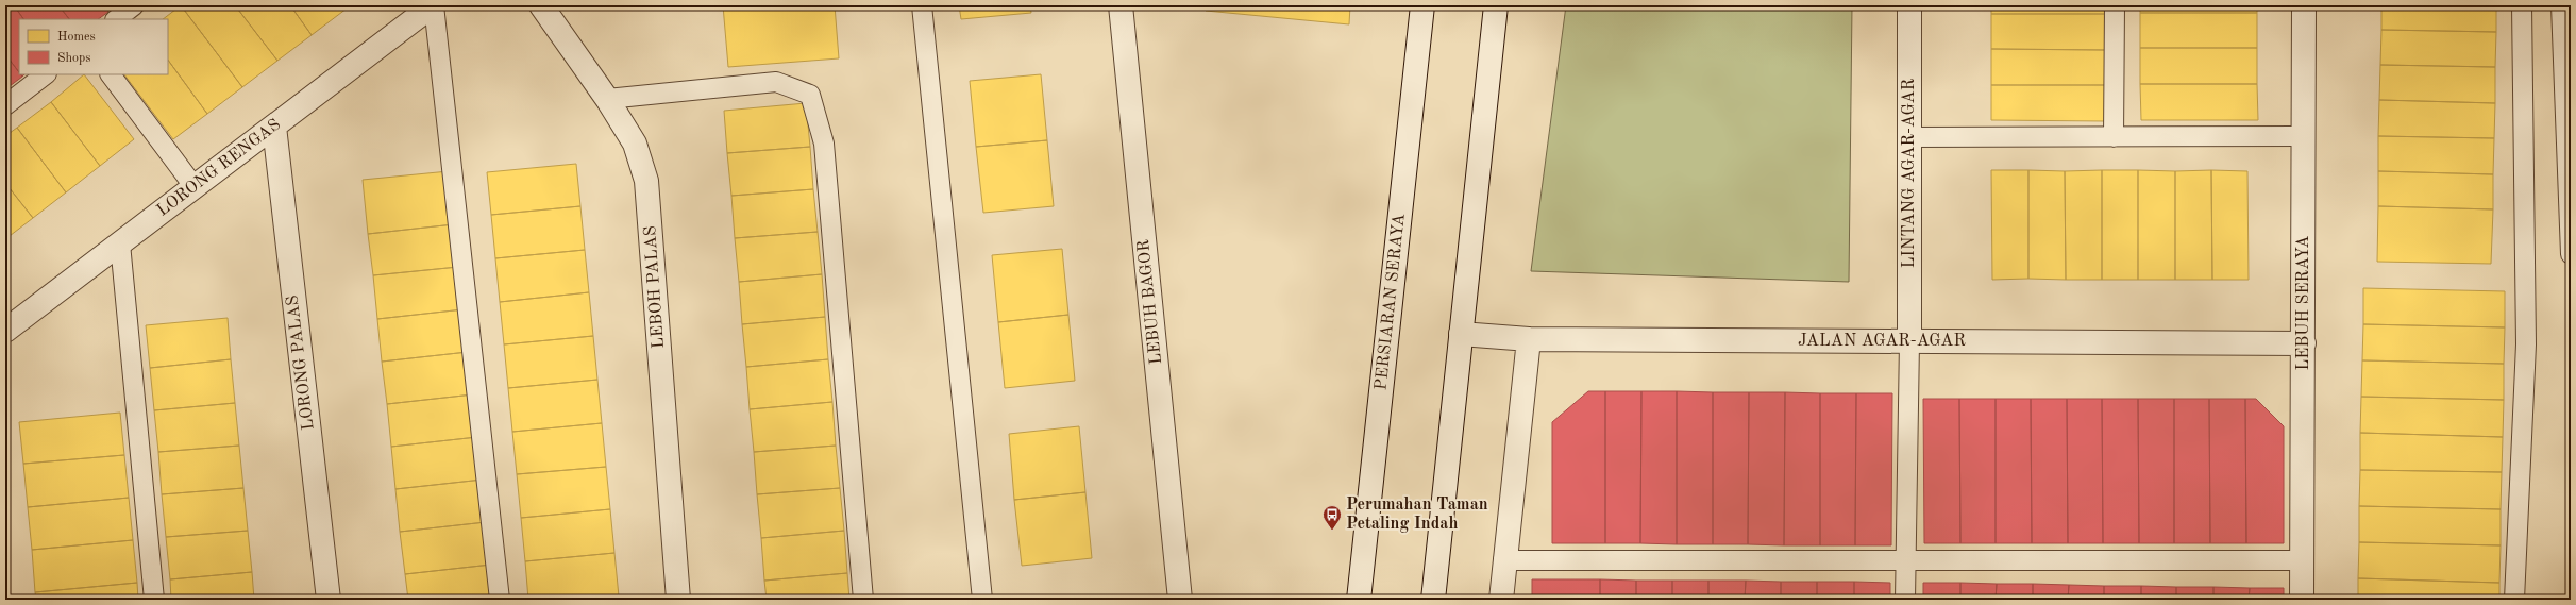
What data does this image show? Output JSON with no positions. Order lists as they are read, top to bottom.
{
  "streets": {
    "street": [
      "LORONG RENGAS",
      "LINTANG AGAR-AGAR",
      "LEBOH PALAS",
      "LEBUH BAGOR",
      "PERSIARAN SERAYA",
      "LEBUH SERAYA",
      "JALAN AGAR-AGAR",
      "LORONG PALAS"
    ]
  },
  "crossings": [
    ["LORONG RENGAS", "LORONG PALAS"],
    ["LINTANG AGAR-AGAR", "JALAN AGAR-AGAR"],
    ["LEBUH SERAYA", "JALAN AGAR-AGAR"]
  ],
  "places": {
    "bus stop": ["Perumahan Taman Petaling Indah"]
  },
  "legend": ["Homes", "Shops"]
}
